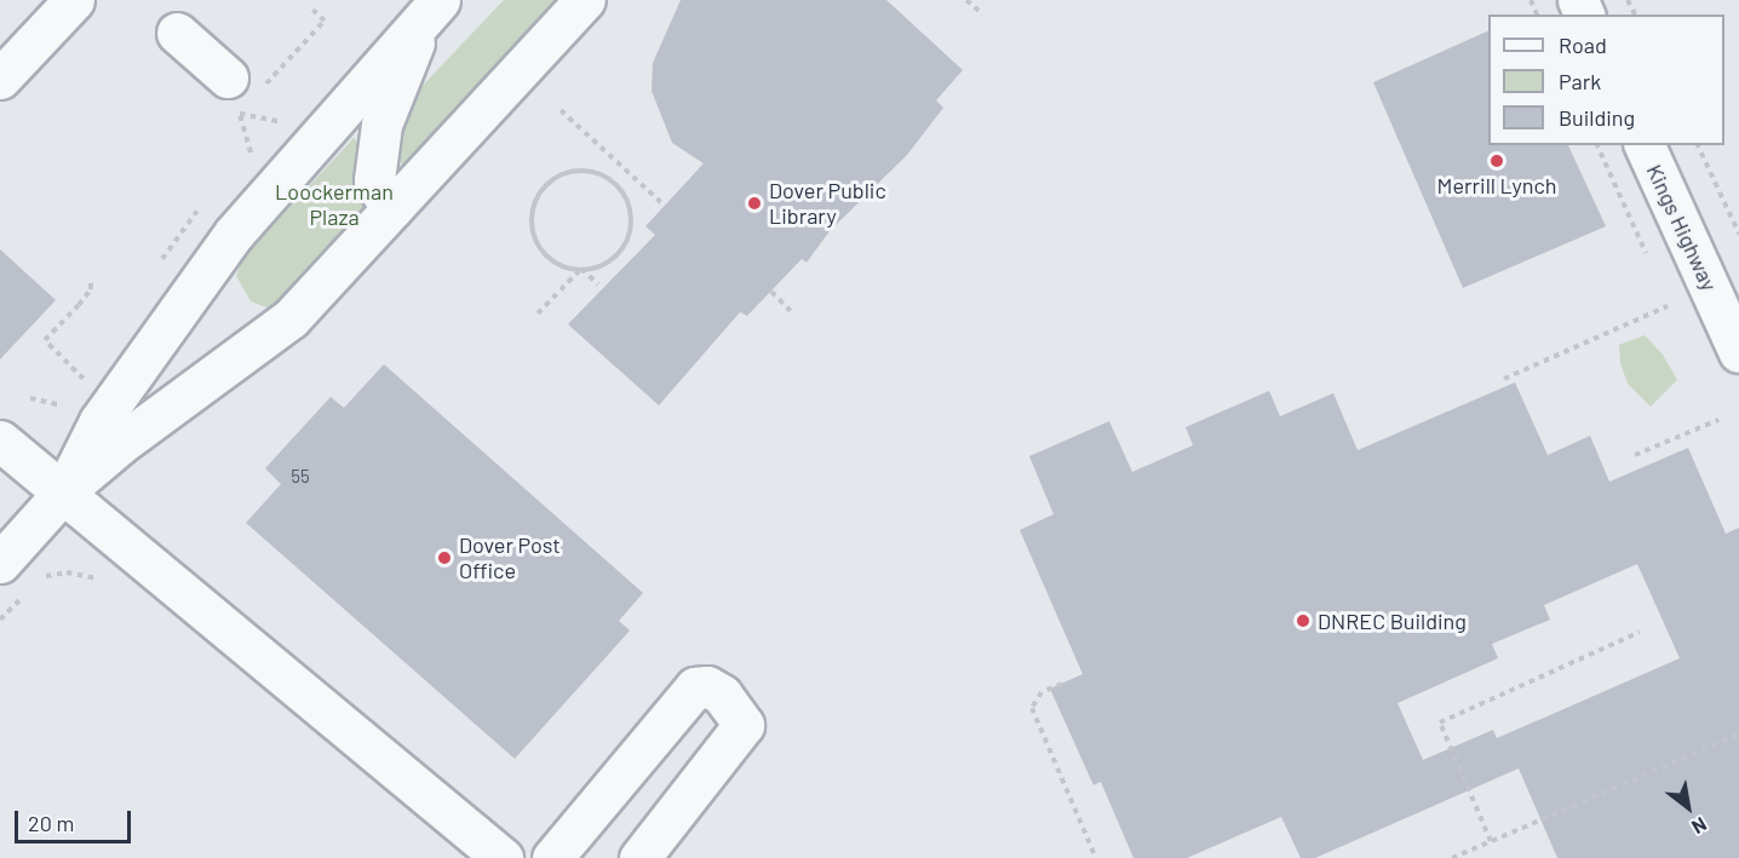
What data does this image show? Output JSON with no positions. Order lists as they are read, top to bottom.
{
  "streets": {
    "street": ["Kings Highway"]
  },
  "parks": ["Loockerman Plaza"],
  "places": [
    "Merrill Lynch",
    "Dover Public Library",
    "Dover Post Office",
    "DNREC Building"
  ],
  "house_numbers": ["55"],
  "legend": ["Road", "Park", "Building"],
  "scale_bar": "20 m",
  "north": "bottom right"
}
